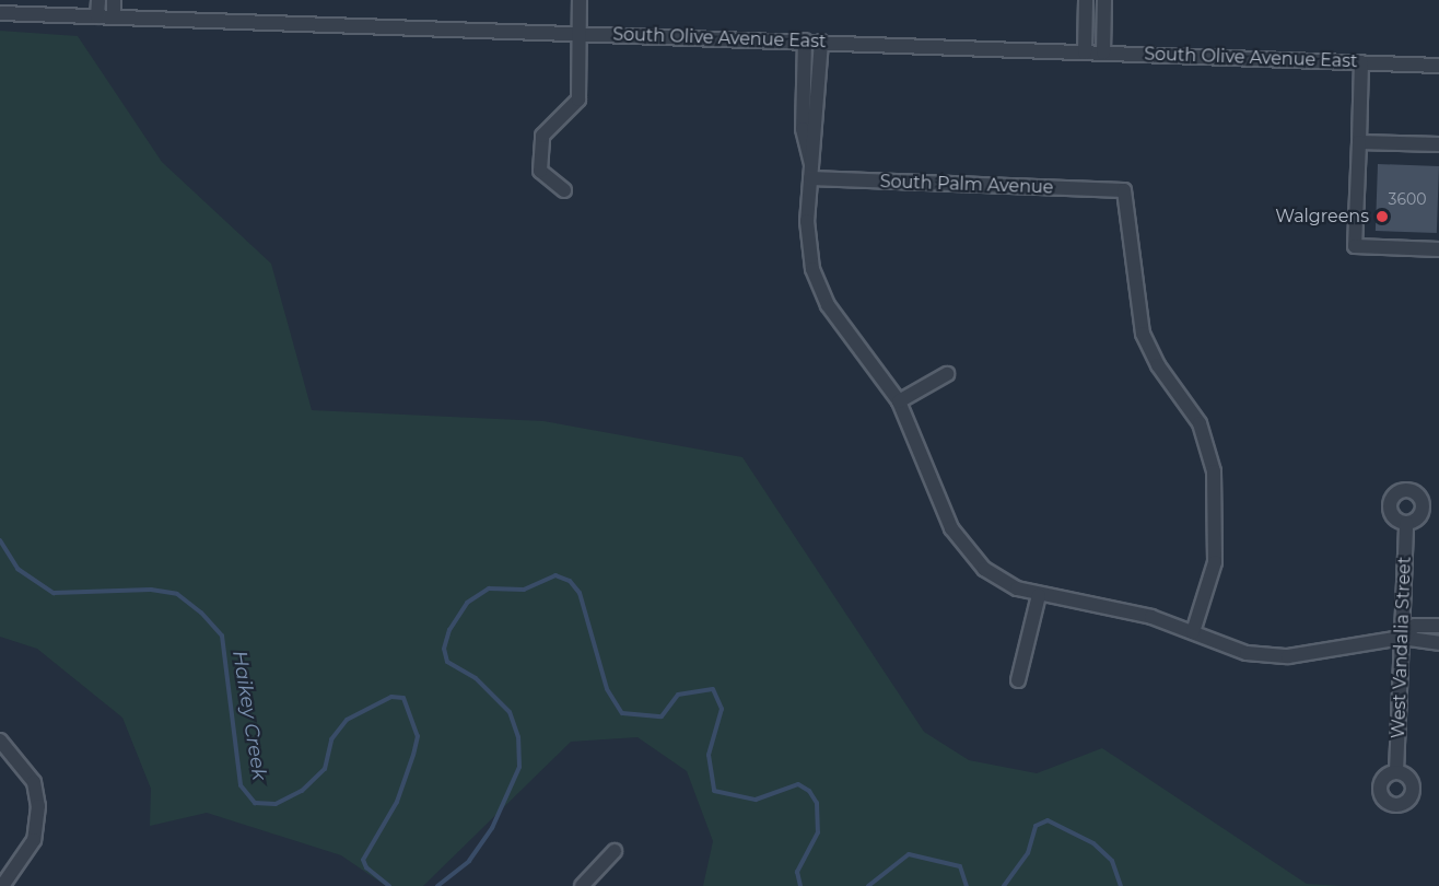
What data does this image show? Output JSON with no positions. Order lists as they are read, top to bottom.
{
  "streets": {
    "street": ["South Olive Avenue East", "South Palm Avenue", "West Vandalia Street"]
  },
  "water": ["Haikey Creek"],
  "places": ["Walgreens"],
  "house_numbers": ["3600"]
}
